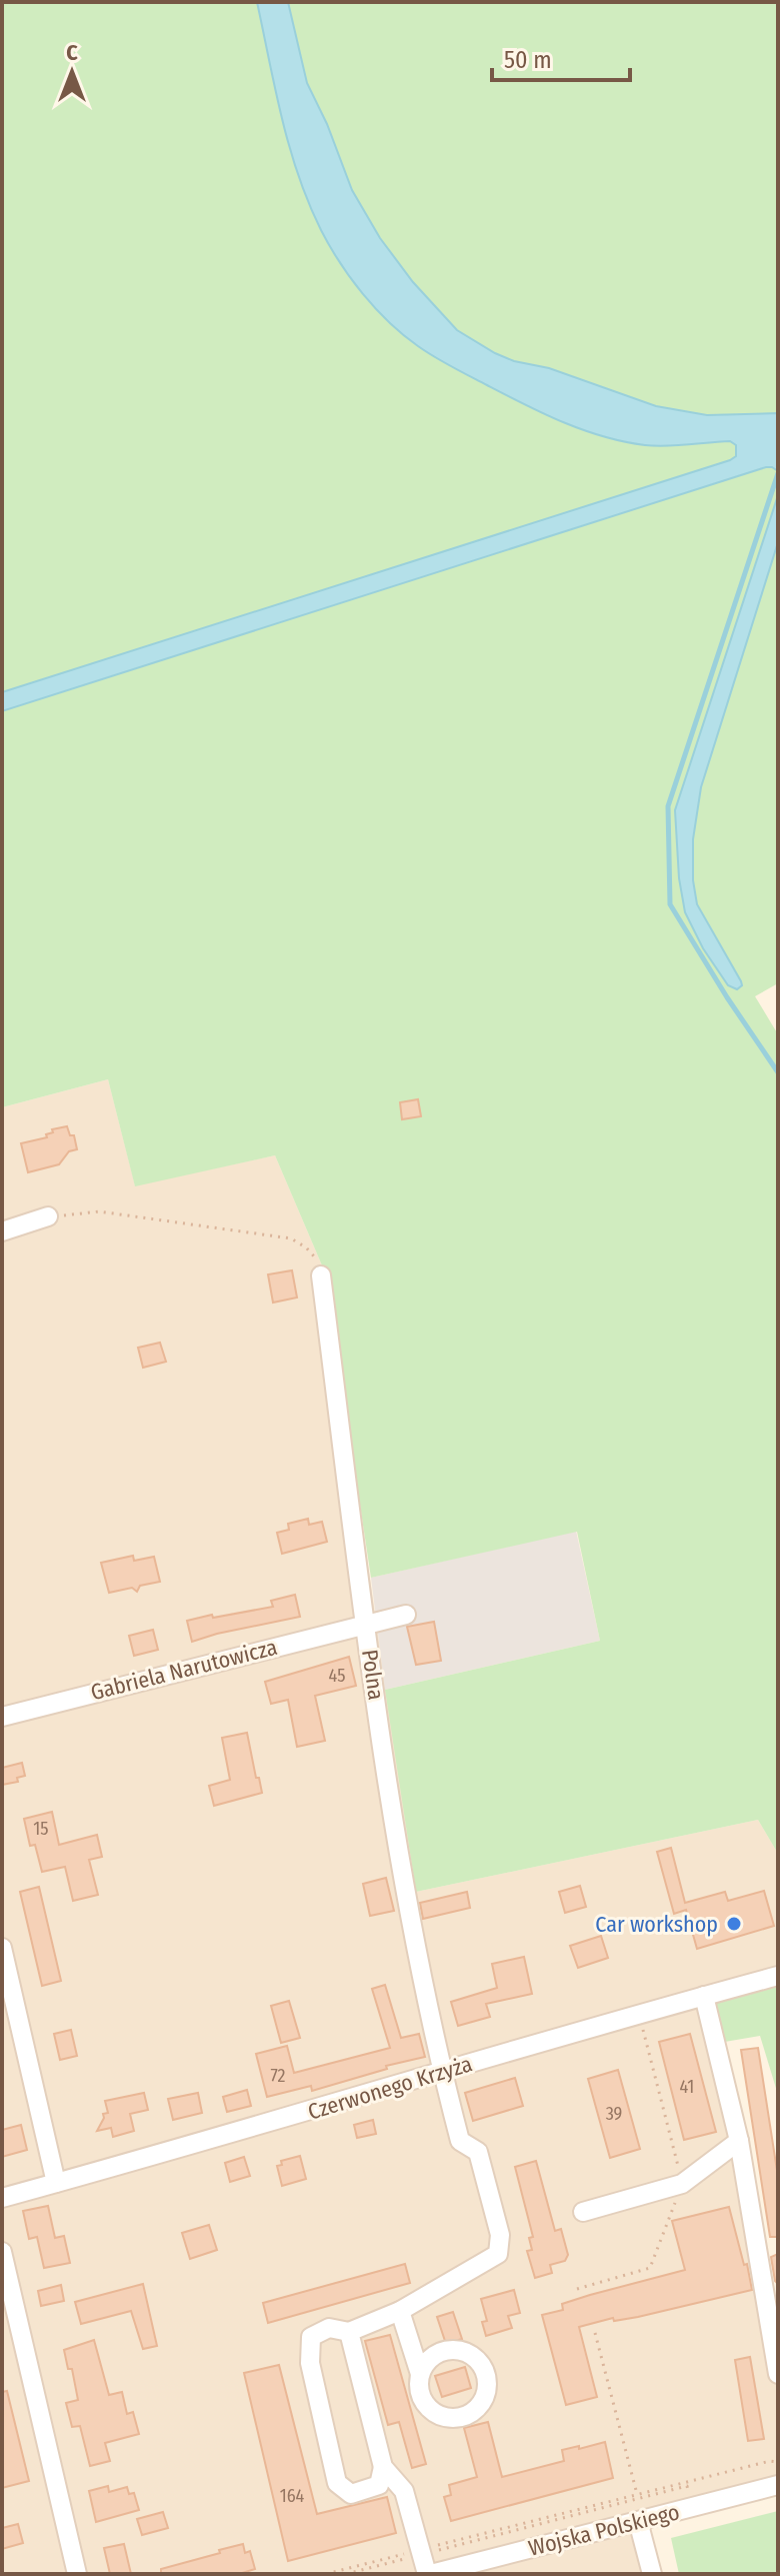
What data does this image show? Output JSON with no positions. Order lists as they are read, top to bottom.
{
  "streets": {
    "street": [
      "Gabriela Narutowicza",
      "Polna",
      "Czerwonego Krzyża",
      "Wojska Polskiego"
    ]
  },
  "crossings": [
    ["Gabriela Narutowicza", "Polna"],
    ["Polna", "Czerwonego Krzyża"]
  ],
  "places": ["Car workshop"],
  "house_numbers": [
    "45",
    "15",
    "72",
    "41",
    "39",
    "164"
  ],
  "scale_bar": "50 m",
  "north": "top"
}
